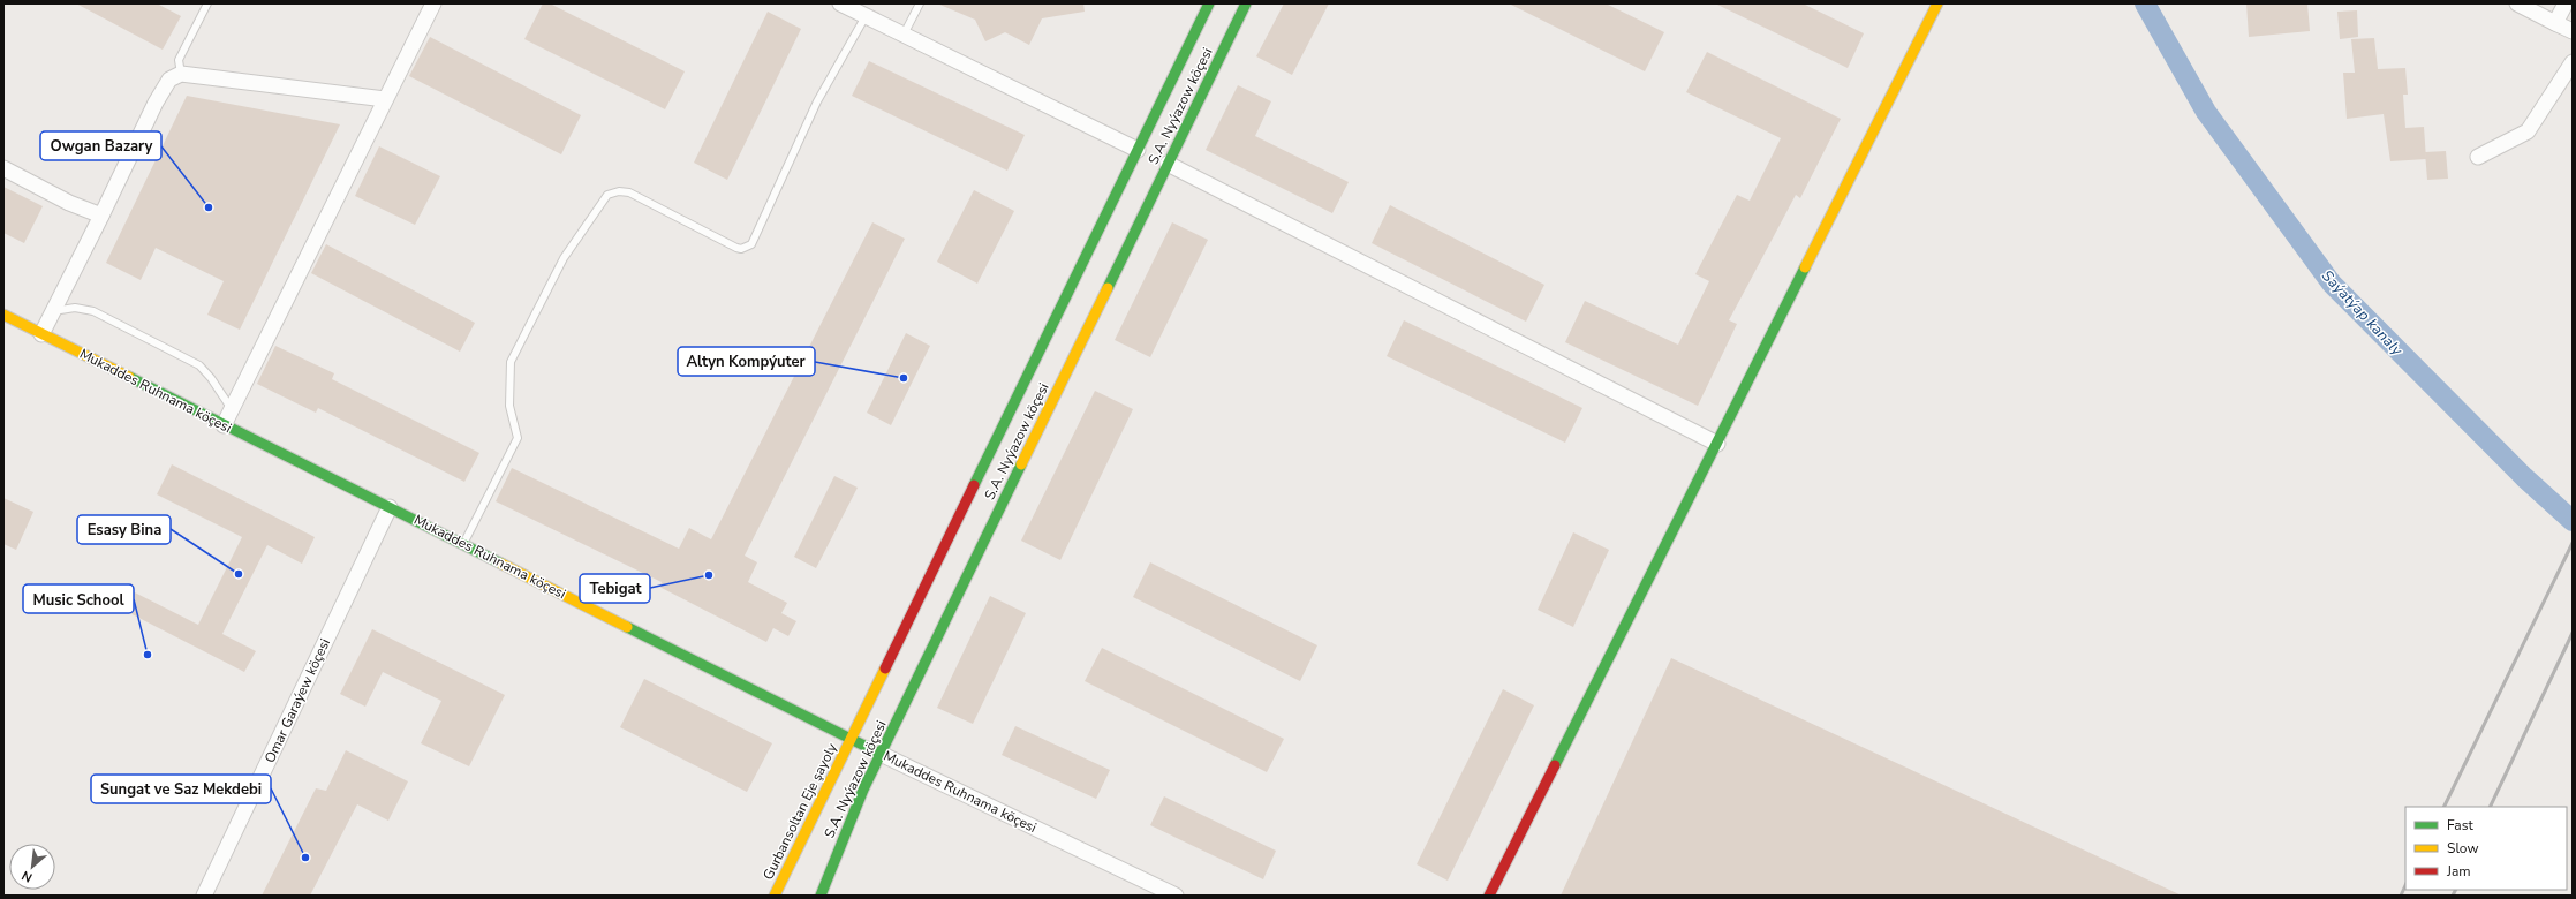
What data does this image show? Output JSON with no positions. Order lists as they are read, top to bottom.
{
  "streets": {
    "street": [
      "S.A. Nyýazow köçesi",
      "Mukaddes Ruhnama köçesi",
      "Omar Garaýew köçesi",
      "Gurbansoltan Eje şayoly"
    ]
  },
  "crossings": [
    ["S.A. Nyýazow köçesi", "Mukaddes Ruhnama köçesi"],
    ["S.A. Nyýazow köçesi", "Gurbansoltan Eje şayoly"],
    ["Mukaddes Ruhnama köçesi", "Omar Garaýew köçesi"],
    ["Mukaddes Ruhnama köçesi", "Gurbansoltan Eje şayoly"]
  ],
  "water": ["Saýatýap kanaly"],
  "places": [
    "Owgan Bazary",
    "Altyn Kompýuter",
    "Esasy Bina",
    "Tebigat",
    "Music School",
    "Sungat ve Saz Mekdebi"
  ],
  "legend": ["Fast", "Slow", "Jam"],
  "north": "bottom left"
}
